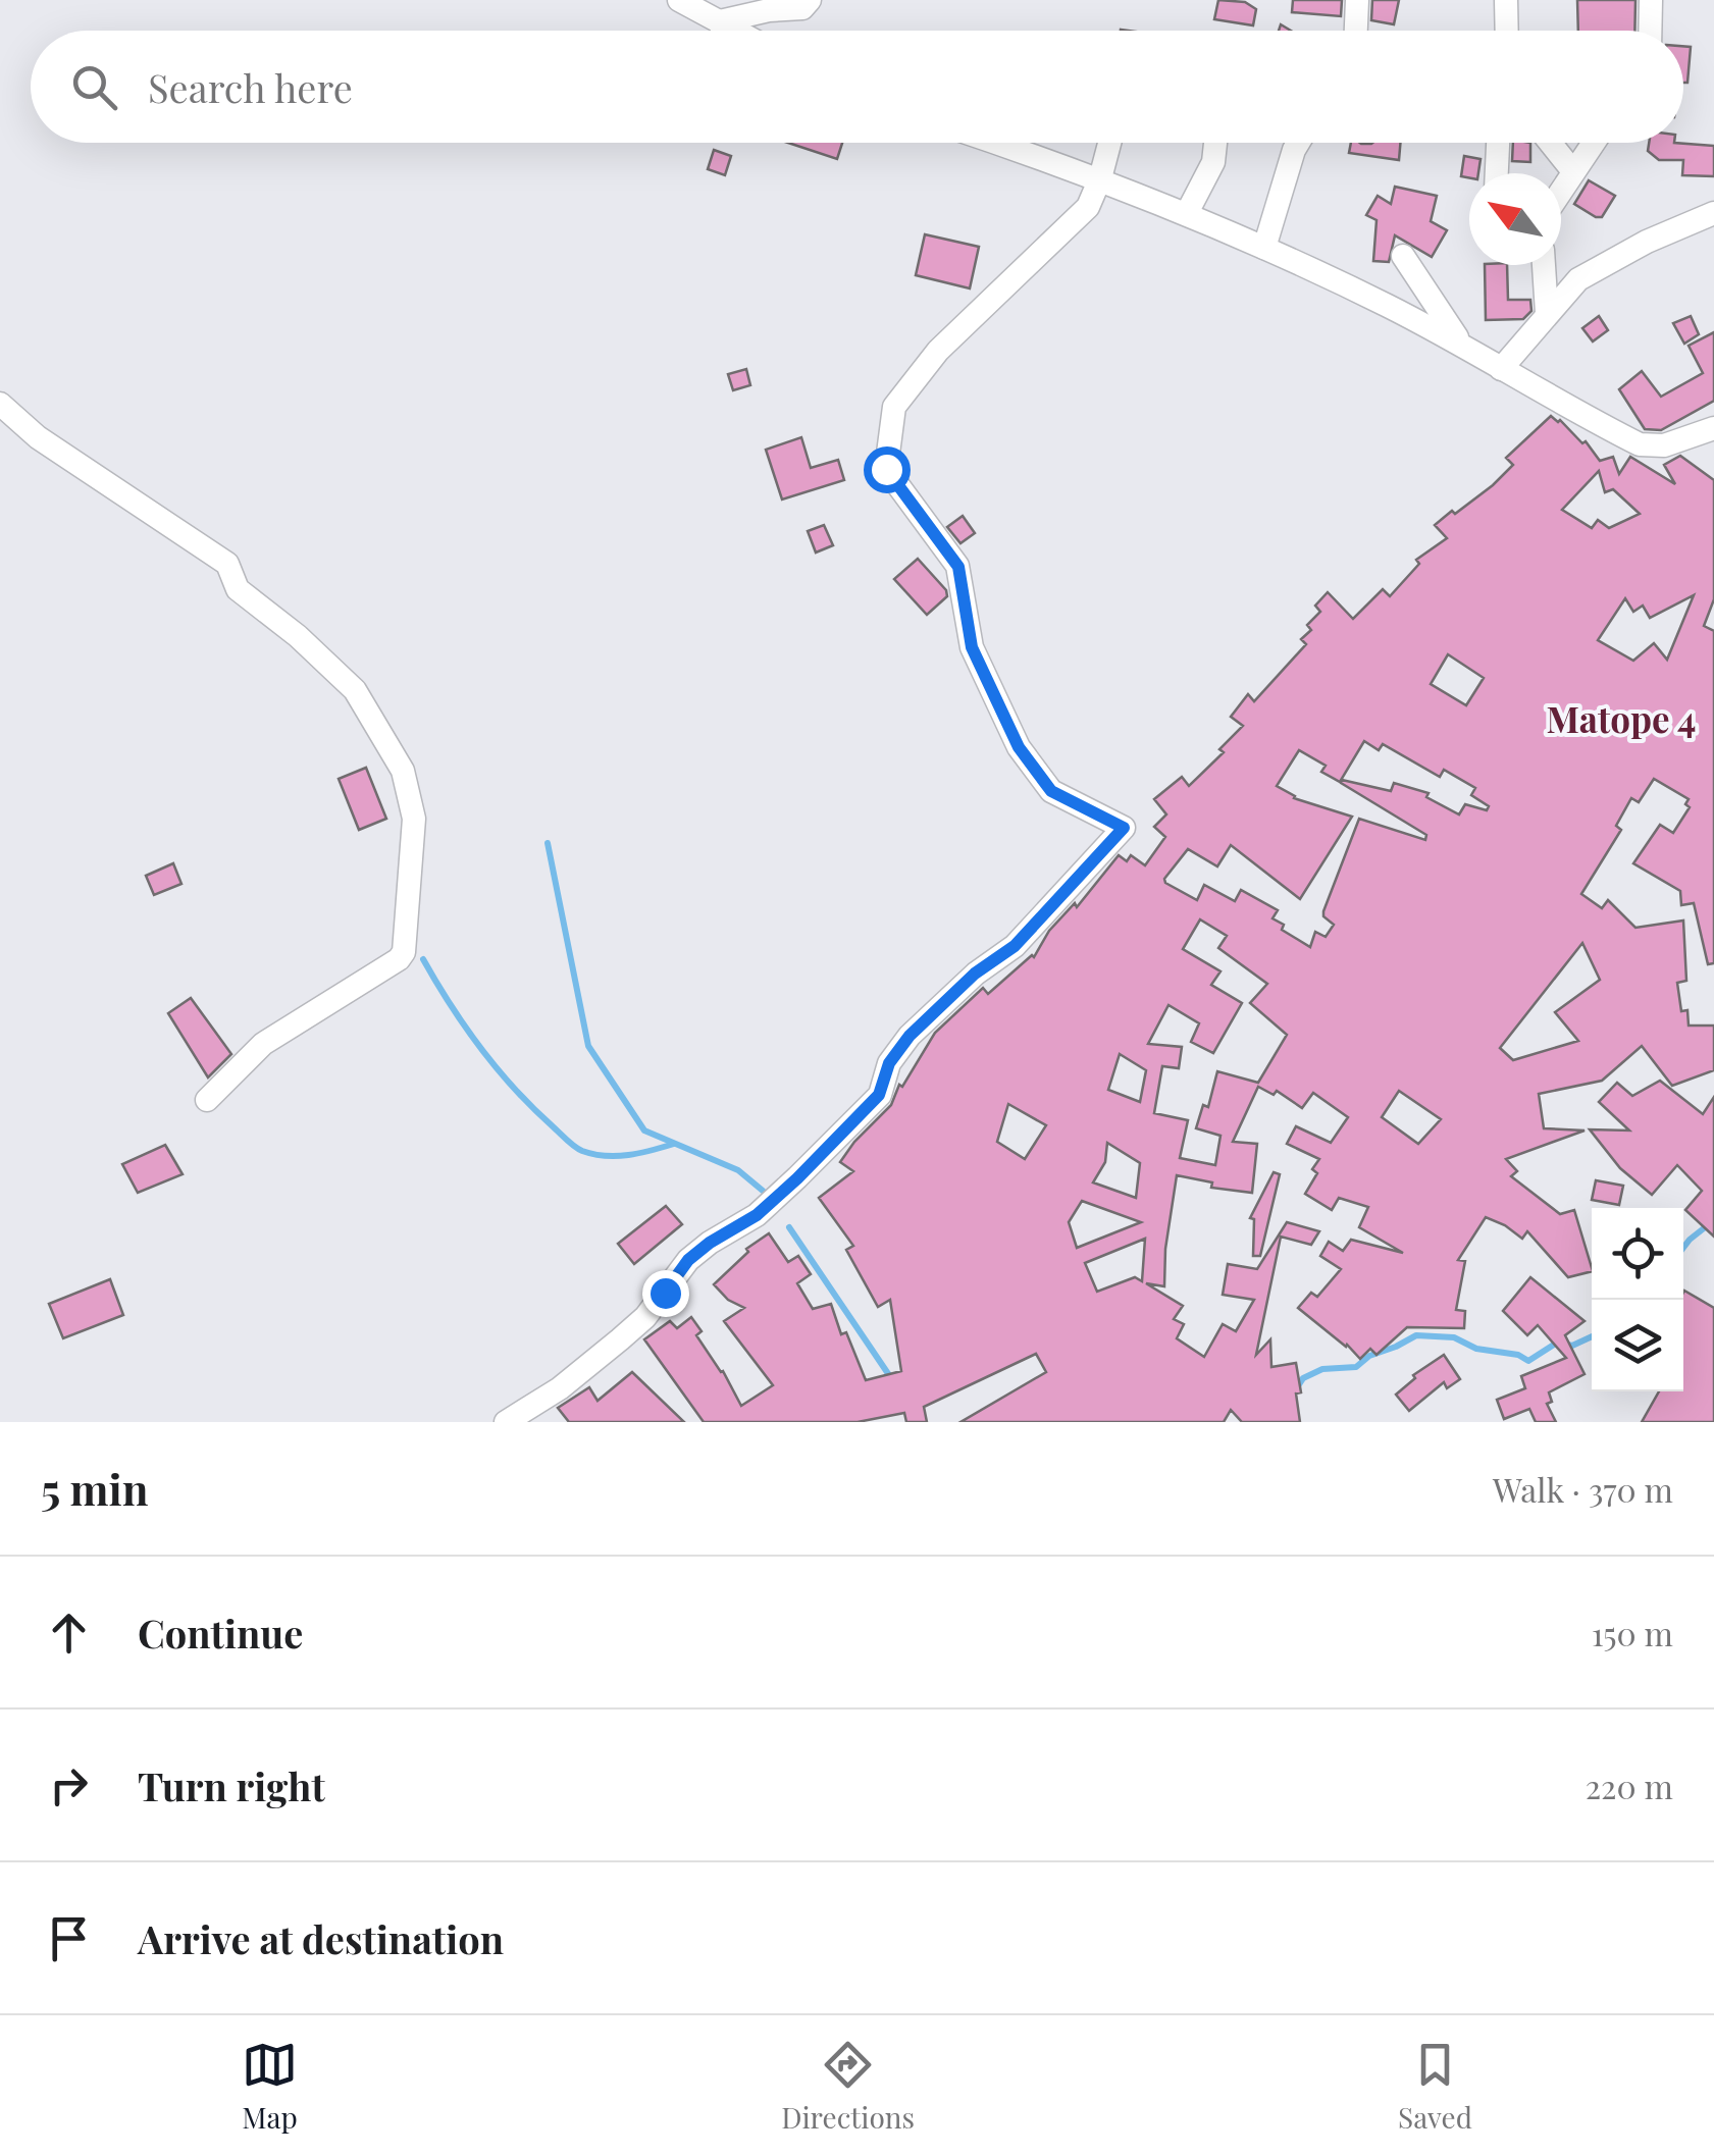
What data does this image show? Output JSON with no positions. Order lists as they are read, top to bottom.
{
  "districts": ["Matope 4"],
  "north": "top left",
  "page": {
    "search": "Search here",
    "heading": ["5 min", "Walk · 370 m"],
    "list": [
      ["Continue", "150 m"],
      ["Turn right", "220 m"],
      "Arrive at destination"
    ],
    "nav": ["Map", "Directions", "Saved"]
  }
}
